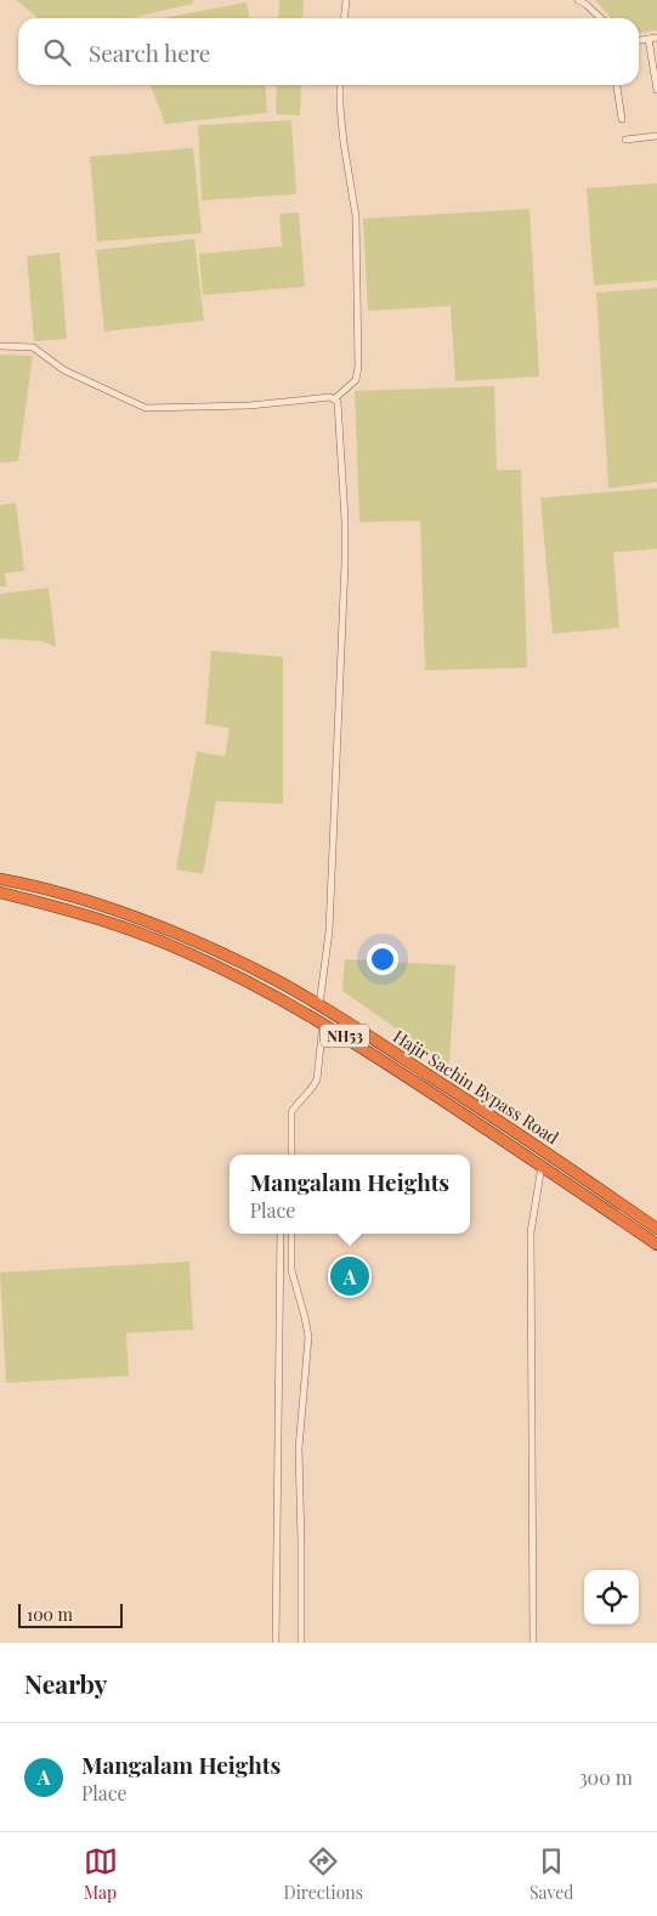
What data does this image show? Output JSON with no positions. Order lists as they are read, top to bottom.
{
  "streets": {
    "highway": ["NH53", "Hajir Sachin Bypass Road"]
  },
  "scale_bar": "100 m",
  "page": {
    "search": "Search here",
    "popup": ["Mangalam Heights", "Place"],
    "pins": "A",
    "scale": "100 m",
    "heading": "Nearby",
    "list": [
      {
        "mark": "A",
        "name": "Mangalam Heights",
        "note": "Place",
        "value": "300 m"
      }
    ],
    "nav": ["Map", "Directions", "Saved"]
  }
}
